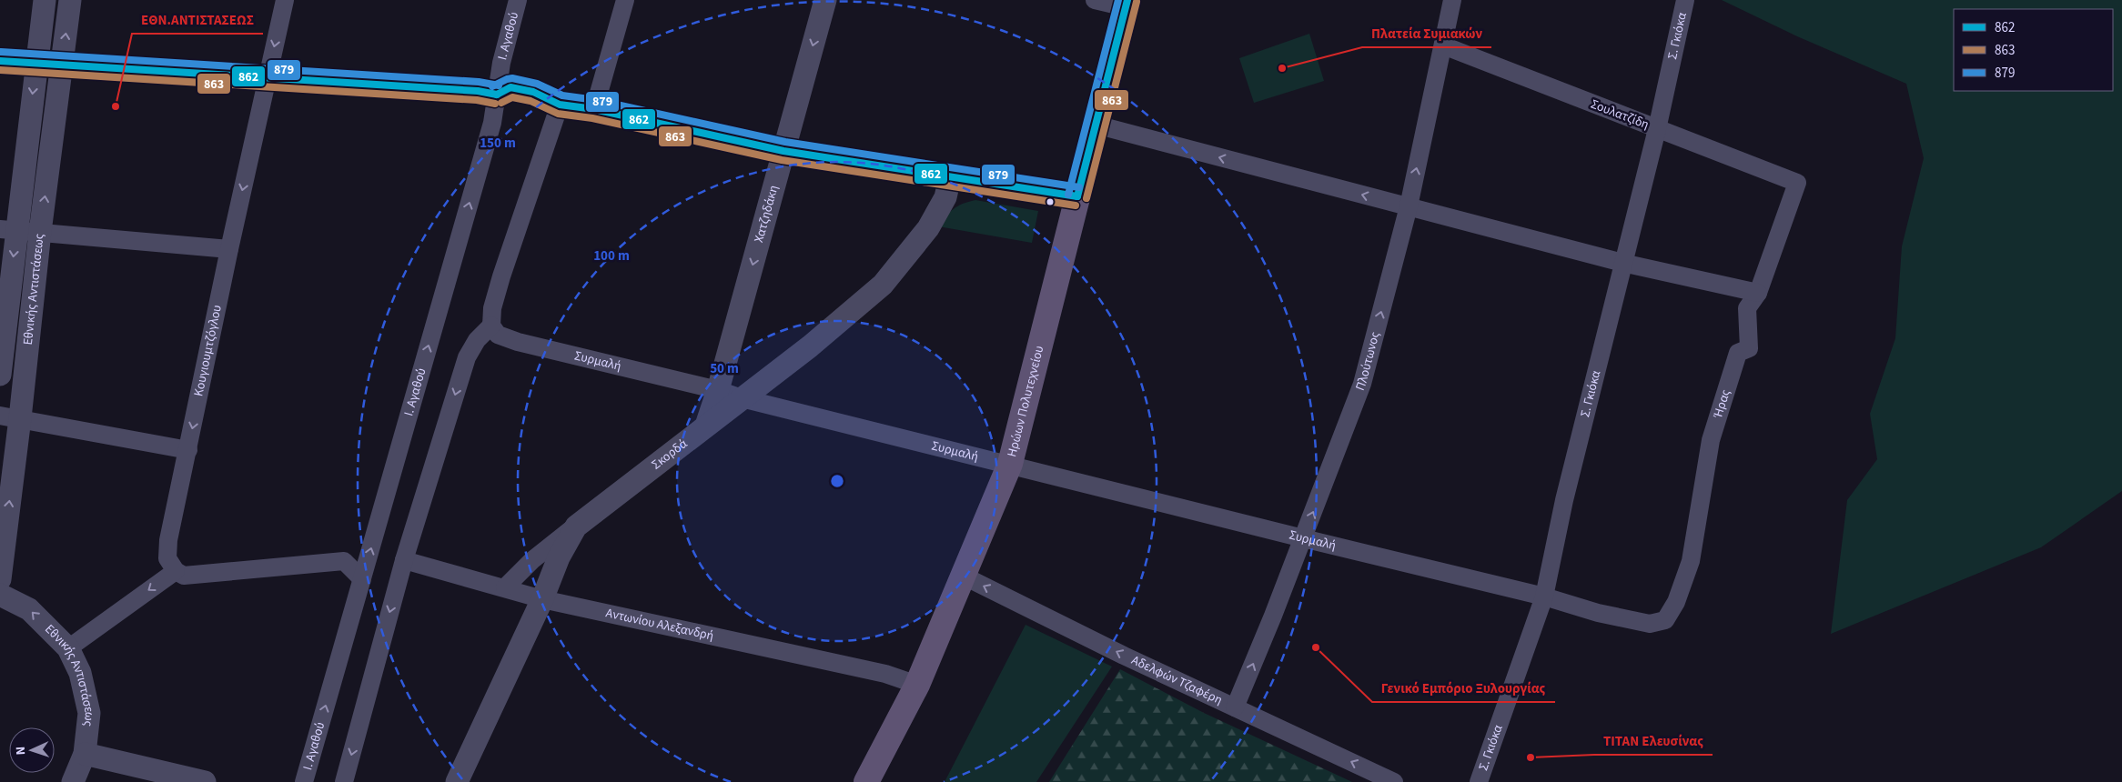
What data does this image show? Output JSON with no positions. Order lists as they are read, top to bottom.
{
  "streets": {
    "main road": ["Ηρώων Πολυτεχνείου"],
    "street": [
      "Σ. Γκιόκα",
      "Ι. Αγαθού",
      "Σουλατζίδη",
      "Χατζηδάκη",
      "Εθνικής Αντιστάσεως",
      "Κουγιουμτζόγλου",
      "Συρμαλή",
      "Πλούτωνος",
      "Ήρας",
      "Σκορδά",
      "Αντωνίου Αλεξανδρή",
      "Αδελφών Τζαφέρη"
    ]
  },
  "crossings": [
    ["Σ. Γκιόκα", "Σουλατζίδη"],
    ["Σ. Γκιόκα", "Συρμαλή"],
    ["Σουλατζίδη", "Πλούτωνος"],
    ["Σουλατζίδη", "Ήρας"],
    ["Χατζηδάκη", "Συρμαλή"],
    ["Χατζηδάκη", "Σκορδά"],
    ["Συρμαλή", "Πλούτωνος"],
    ["Συρμαλή", "Ηρώων Πολυτεχνείου"],
    ["Συρμαλή", "Ήρας"],
    ["Συρμαλή", "Σκορδά"],
    ["Πλούτωνος", "Αδελφών Τζαφέρη"],
    ["Ηρώων Πολυτεχνείου", "Αντωνίου Αλεξανδρή"],
    ["Ηρώων Πολυτεχνείου", "Αδελφών Τζαφέρη"],
    ["Σκορδά", "Αντωνίου Αλεξανδρή"]
  ],
  "one_way": [
    "Χατζηδάκη",
    "Κουγιουμτζόγλου",
    "Πλούτωνος",
    "Αδελφών Τζαφέρη"
  ],
  "places": [
    "Πλατεία Συμιακών",
    "ΕΘΝ.ΑΝΤΙΣΤΑΣΕΩΣ",
    "Γενικό Εμπόριο Ξυλουργίας",
    "TITAN Ελευσίνας"
  ],
  "lines": ["transit line 862", "transit line 879", "transit line 863"],
  "legend": ["862", "863", "879"],
  "north": "left",
  "rings": ["150 m", "100 m", "50 m"]
}
